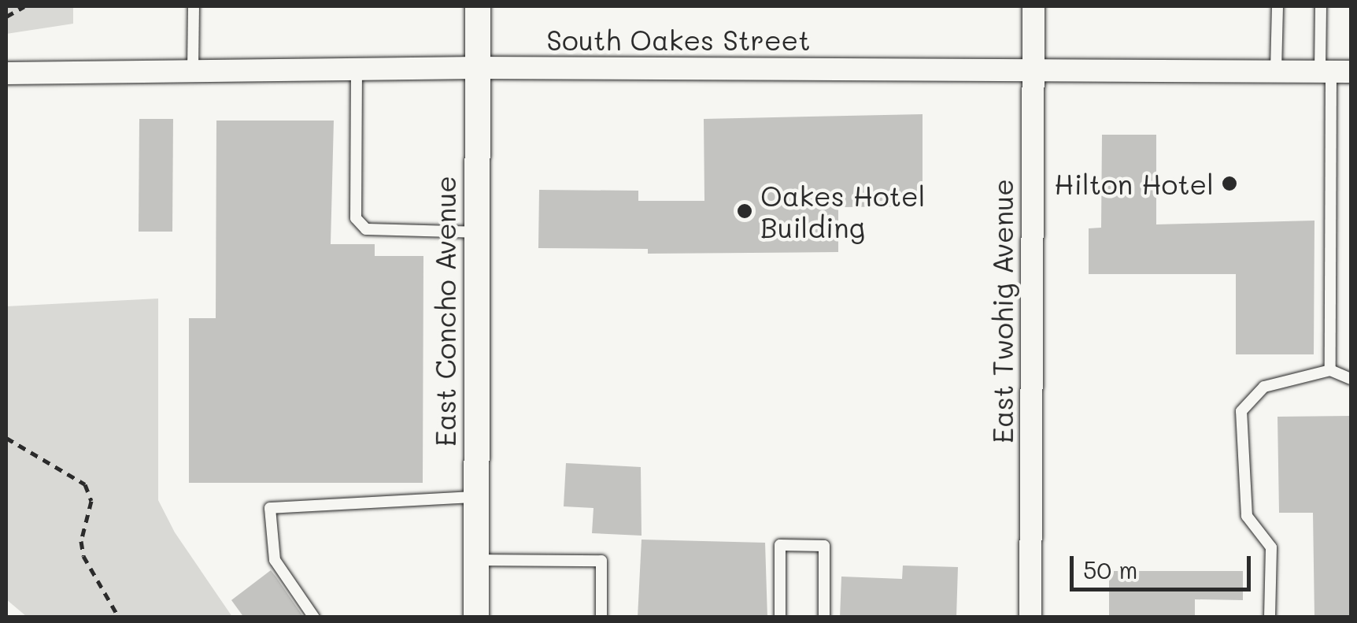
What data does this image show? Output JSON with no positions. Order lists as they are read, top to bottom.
{
  "streets": {
    "street": ["South Oakes Street", "East Concho Avenue", "East Twohig Avenue"]
  },
  "crossings": [
    ["South Oakes Street", "East Concho Avenue"],
    ["South Oakes Street", "East Twohig Avenue"]
  ],
  "places": ["Hilton Hotel", "Oakes Hotel Building"],
  "scale_bar": "50 m"
}
